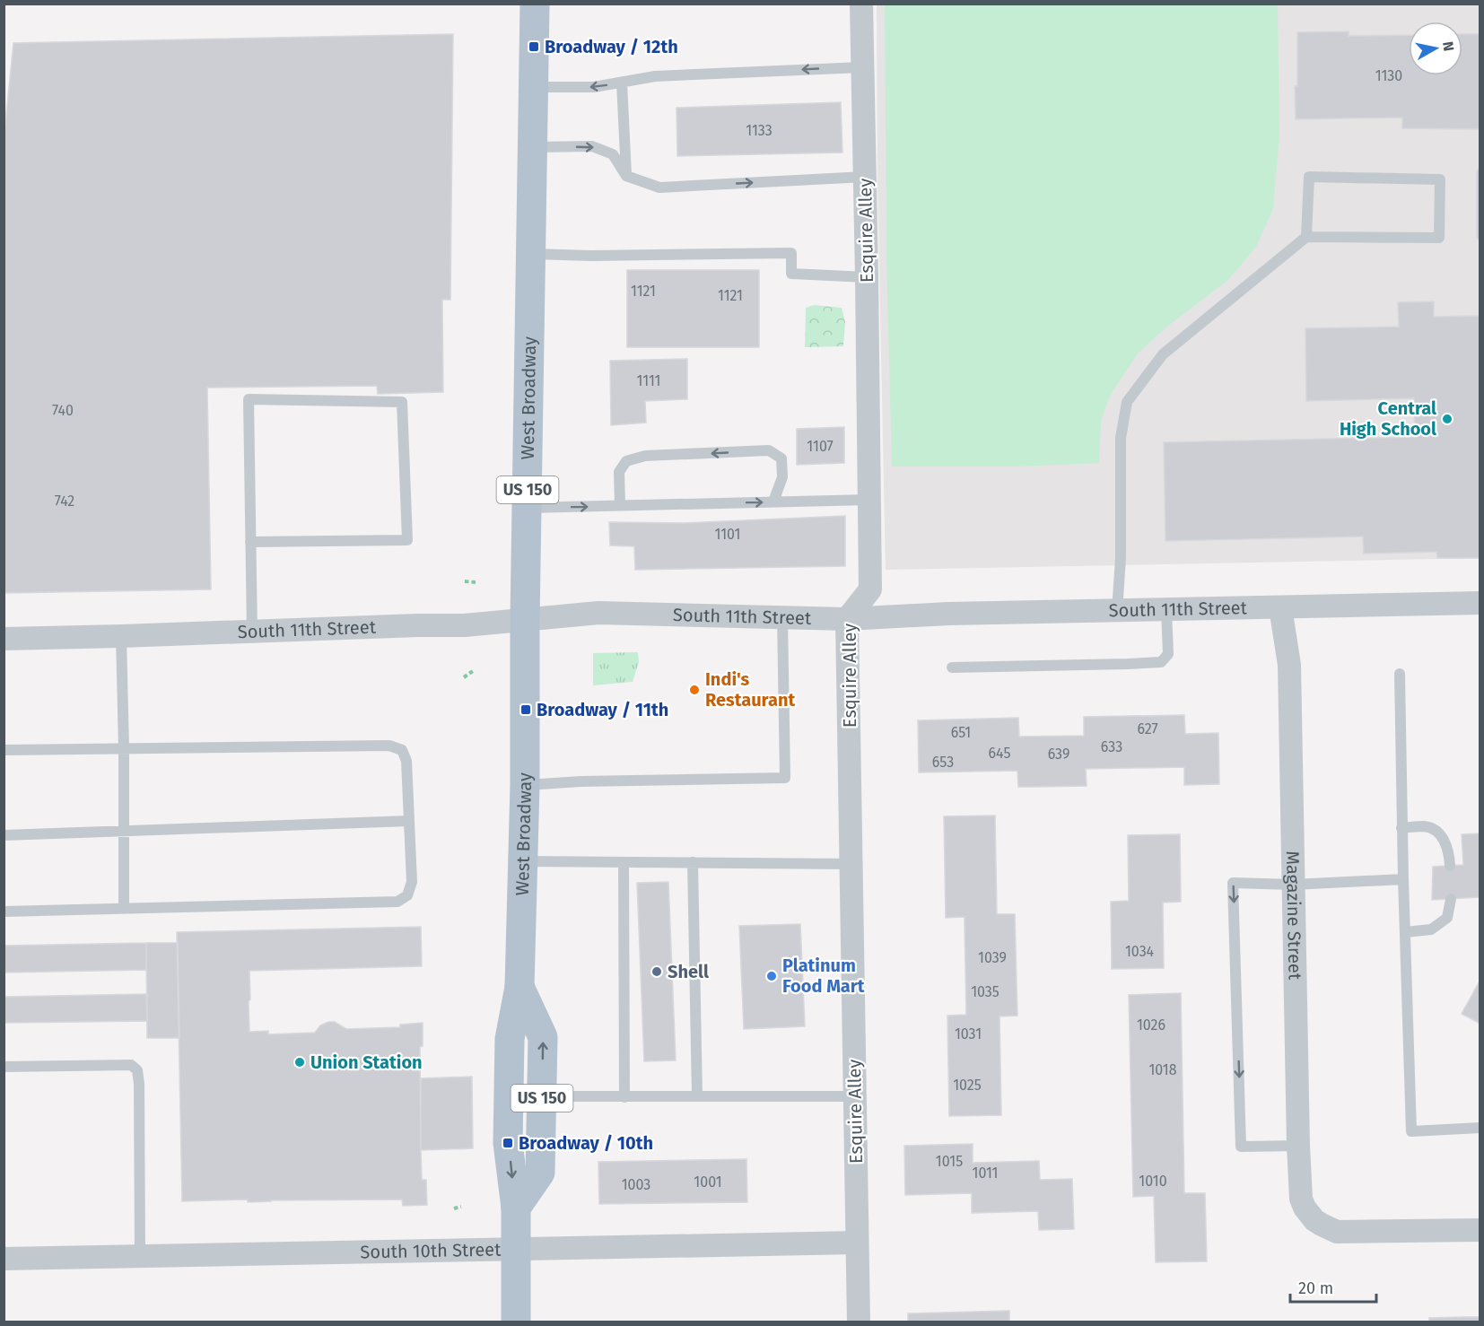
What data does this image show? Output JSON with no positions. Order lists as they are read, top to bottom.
{
  "streets": {
    "main road": ["West Broadway", "US 150"],
    "street": [
      "Esquire Alley",
      "South 11th Street",
      "Magazine Street",
      "South 10th Street"
    ]
  },
  "crossings": [
    ["Esquire Alley", "South 11th Street"],
    ["Esquire Alley", "South 10th Street"],
    ["West Broadway", "South 11th Street"],
    ["West Broadway", "South 10th Street"],
    ["South 11th Street", "Magazine Street"]
  ],
  "places": {
    "transit": ["Broadway / 12th", "Broadway / 11th", "Broadway / 10th"],
    "other": [
      "Central High School",
      "Indi's Restaurant",
      "Shell",
      "Platinum Food Mart",
      "Union Station"
    ]
  },
  "house_numbers": [
    "1130",
    "1133",
    "1121",
    "1121",
    "1111",
    "740",
    "1107",
    "742",
    "1101",
    "627",
    "651",
    "633",
    "645",
    "639",
    "653",
    "1034",
    "1039",
    "1035",
    "1026",
    "1031",
    "1018",
    "1025",
    "1015",
    "1011",
    "1010",
    "1001",
    "1003"
  ],
  "scale_bar": "20 m",
  "north": "right"
}
